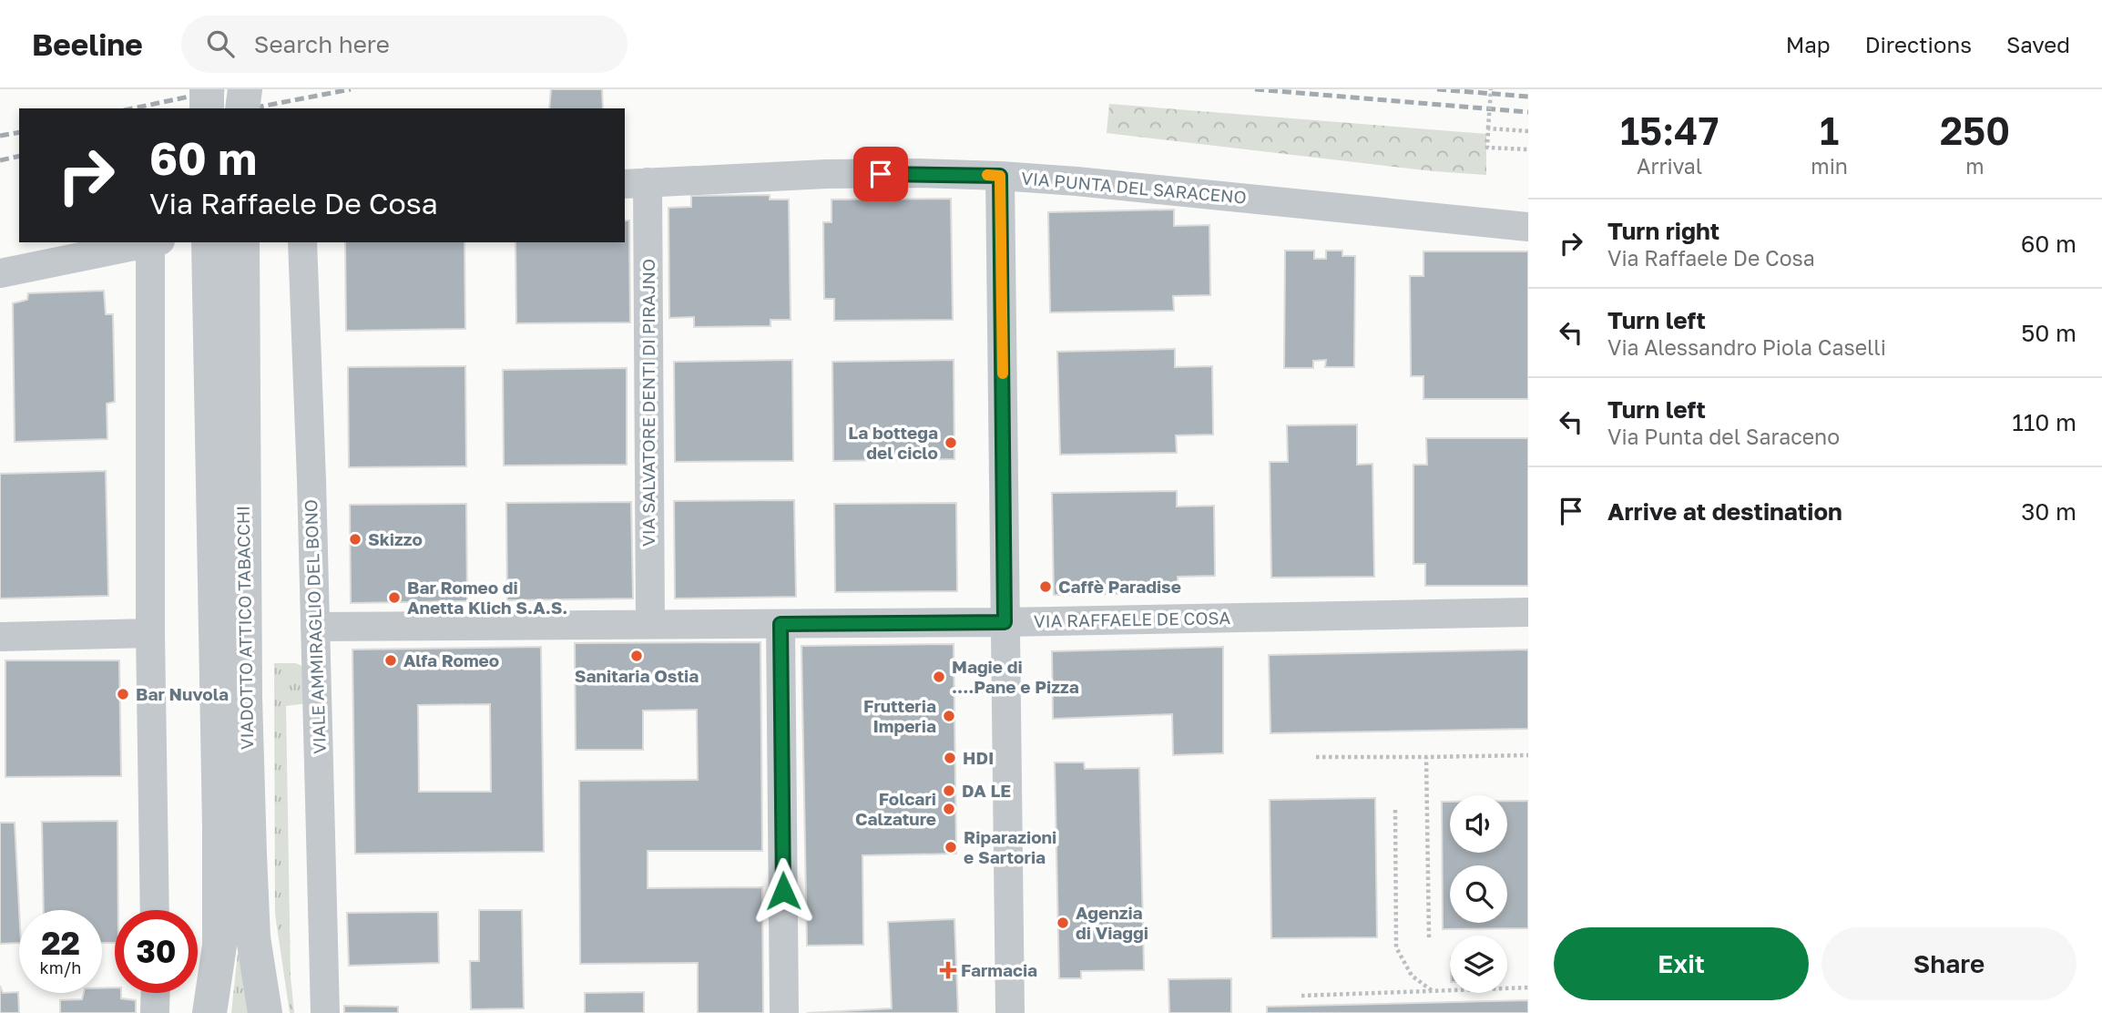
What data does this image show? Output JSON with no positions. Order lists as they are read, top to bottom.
{
  "streets": {
    "street": [
      "VIA PUNTA DEL SARACENO",
      "VIA SALVATORE DENTI DI PIRAJNO",
      "VIA RAFFAELE DE COSA",
      "VIALE AMMIRAGLIO DEL BONO",
      "VIADOTTO ATTICO TABACCHI"
    ]
  },
  "crossings": [
    ["VIA PUNTA DEL SARACENO", "VIA SALVATORE DENTI DI PIRAJNO"],
    ["VIA SALVATORE DENTI DI PIRAJNO", "VIA RAFFAELE DE COSA"],
    ["VIA RAFFAELE DE COSA", "VIALE AMMIRAGLIO DEL BONO"]
  ],
  "places": {
    "other": [
      "La bottega del ciclo",
      "Skizzo",
      "Caffè Paradise",
      "Bar Romeo di Anetta Klich S.A.S.",
      "Sanitaria Ostia",
      "Alfa Romeo",
      "Magie di ....Pane e Pizza",
      "Bar Nuvola",
      "Frutteria Imperia",
      "HDI",
      "DA LE",
      "Folcari Calzature",
      "Riparazioni e Sartoria",
      "Agenzia di Viaggi"
    ],
    "health": ["Farmacia"]
  },
  "page": {
    "header": "Beeline",
    "search": "Search here",
    "nav": ["Map", "Directions", "Saved"],
    "eta": [
      "15:47",
      "Arrival",
      "1",
      "min",
      "250",
      "m"
    ],
    "turn": ["60 m", "Via Raffaele De Cosa"],
    "list": [
      {
        "name": "Turn right",
        "note": "Via Raffaele De Cosa",
        "value": "60 m"
      },
      {
        "name": "Turn left",
        "note": "Via Alessandro Piola Caselli",
        "value": "50 m"
      },
      {
        "name": "Turn left",
        "note": "Via Punta del Saraceno",
        "value": "110 m"
      },
      {
        "name": "Arrive at destination",
        "value": "30 m"
      }
    ],
    "speed": "22 km/h",
    "limit": "30",
    "buttons": ["Exit", "Share"]
  }
}
